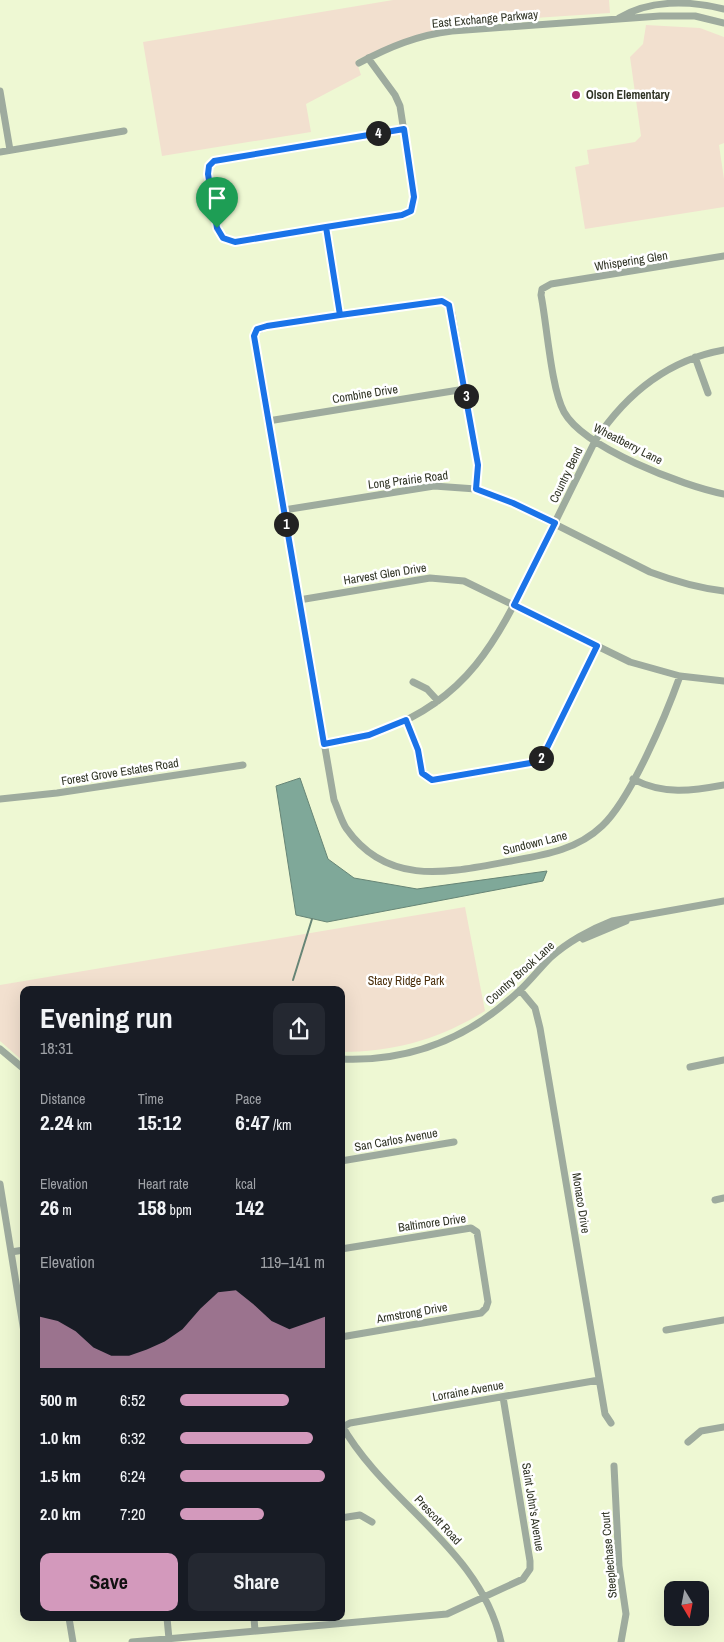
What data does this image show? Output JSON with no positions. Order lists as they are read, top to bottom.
{
  "streets": {
    "street": [
      "East Exchange Parkway",
      "Whispering Glen",
      "Combine Drive",
      "Wheatberry Lane",
      "Country Bend",
      "Long Prairie Road",
      "Harvest Glen Drive",
      "Forest Grove Estates Road",
      "Sundown Lane",
      "Country Brook Lane",
      "San Carlos Avenue",
      "Monaco Drive",
      "Baltimore Drive",
      "Armstrong Drive",
      "Lorraine Avenue",
      "Saint John's Avenue",
      "Prescott Road",
      "Steeplechase Court"
    ]
  },
  "crossings": [
    ["Whispering Glen", "Wheatberry Lane"],
    ["Combine Drive", "Sundown Lane"],
    ["Wheatberry Lane", "Country Bend"],
    ["Country Bend", "Long Prairie Road"],
    ["Country Bend", "Harvest Glen Drive"],
    ["Country Bend", "Sundown Lane"],
    ["Long Prairie Road", "Sundown Lane"],
    ["Harvest Glen Drive", "Sundown Lane"],
    ["Country Brook Lane", "Monaco Drive"],
    ["Monaco Drive", "Lorraine Avenue"],
    ["Baltimore Drive", "Armstrong Drive"],
    ["Lorraine Avenue", "Saint John's Avenue"],
    ["Saint John's Avenue", "Prescott Road"]
  ],
  "parks": ["Stacy Ridge Park"],
  "places": ["Olson Elementary"],
  "north": "bottom",
  "page": {
    "pins": [
      "4",
      "3",
      "1",
      "2"
    ],
    "heading": ["Evening run", "18:31"],
    "stats": [
      ["Distance", "2.24 km"],
      ["Time", "15:12"],
      ["Pace", "6:47 /km"],
      ["Elevation", "26 m"],
      ["Heart rate", "158 bpm"],
      ["kcal", "142"]
    ],
    "chart": ["Elevation", "119–141 m"],
    "list": [
      {
        "name": "500 m",
        "note": "6:52"
      },
      {
        "name": "1.0 km",
        "note": "6:32"
      },
      {
        "name": "1.5 km",
        "note": "6:24"
      },
      {
        "name": "2.0 km",
        "note": "7:20"
      }
    ],
    "buttons": ["Save", "Share"]
  }
}
